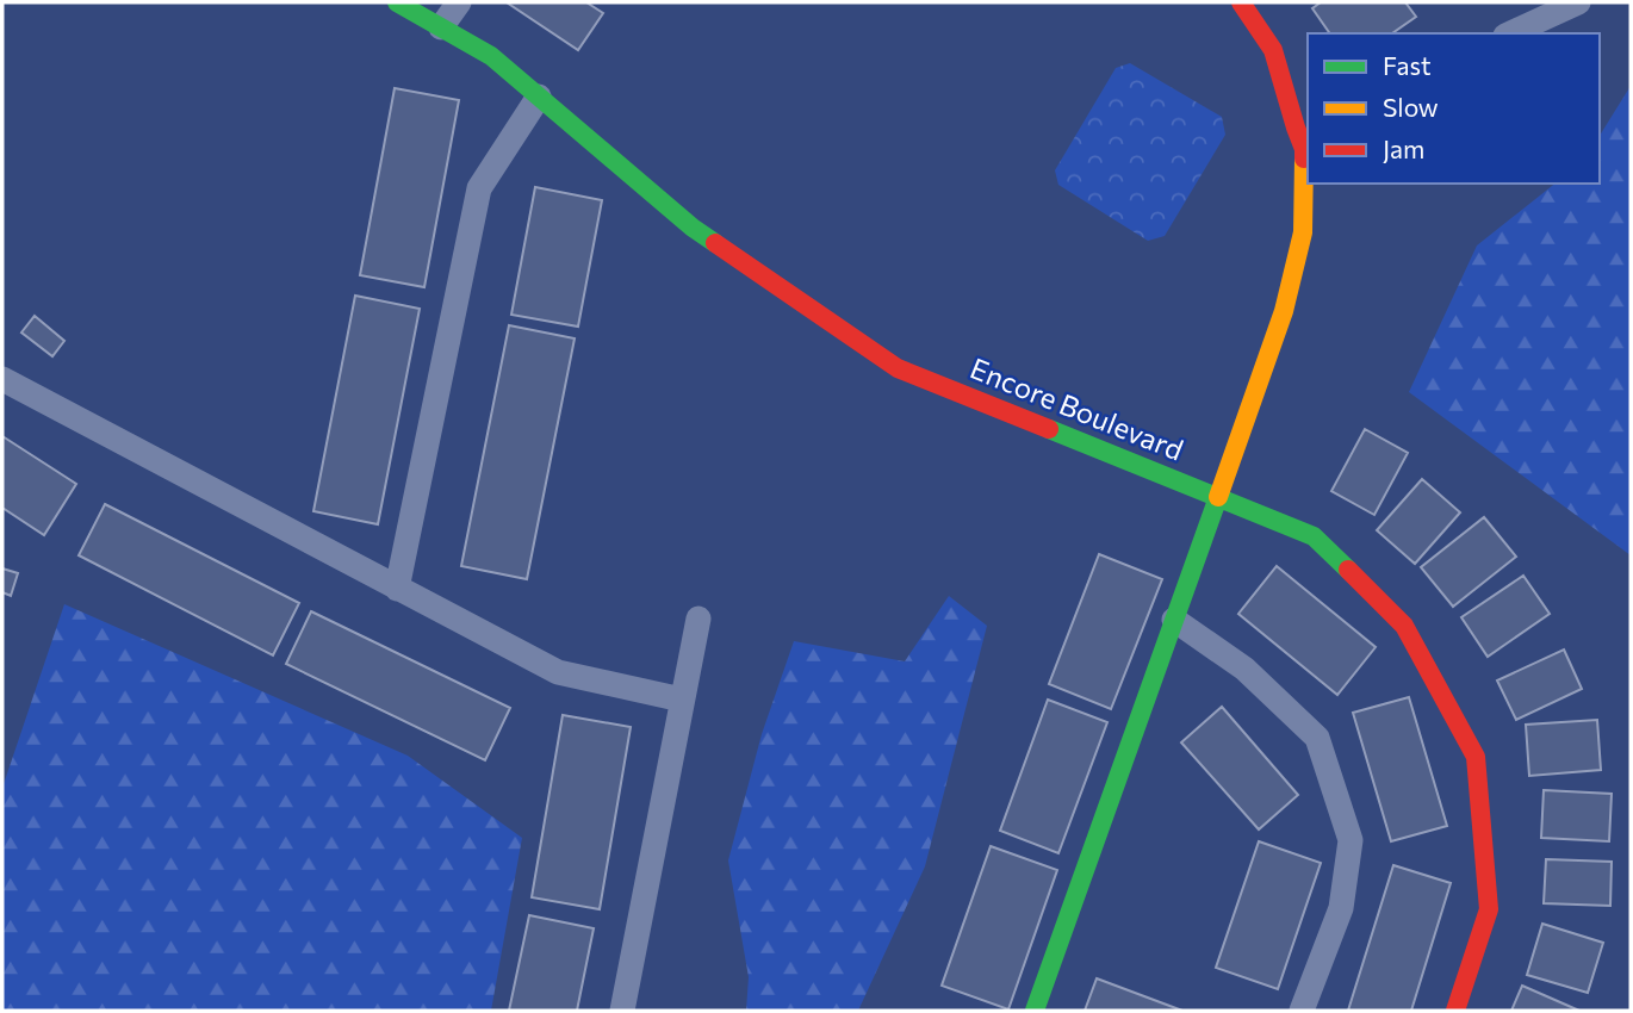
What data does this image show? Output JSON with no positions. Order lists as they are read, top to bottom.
{
  "streets": {
    "street": ["Encore Boulevard"]
  },
  "legend": ["Fast", "Slow", "Jam"]
}
